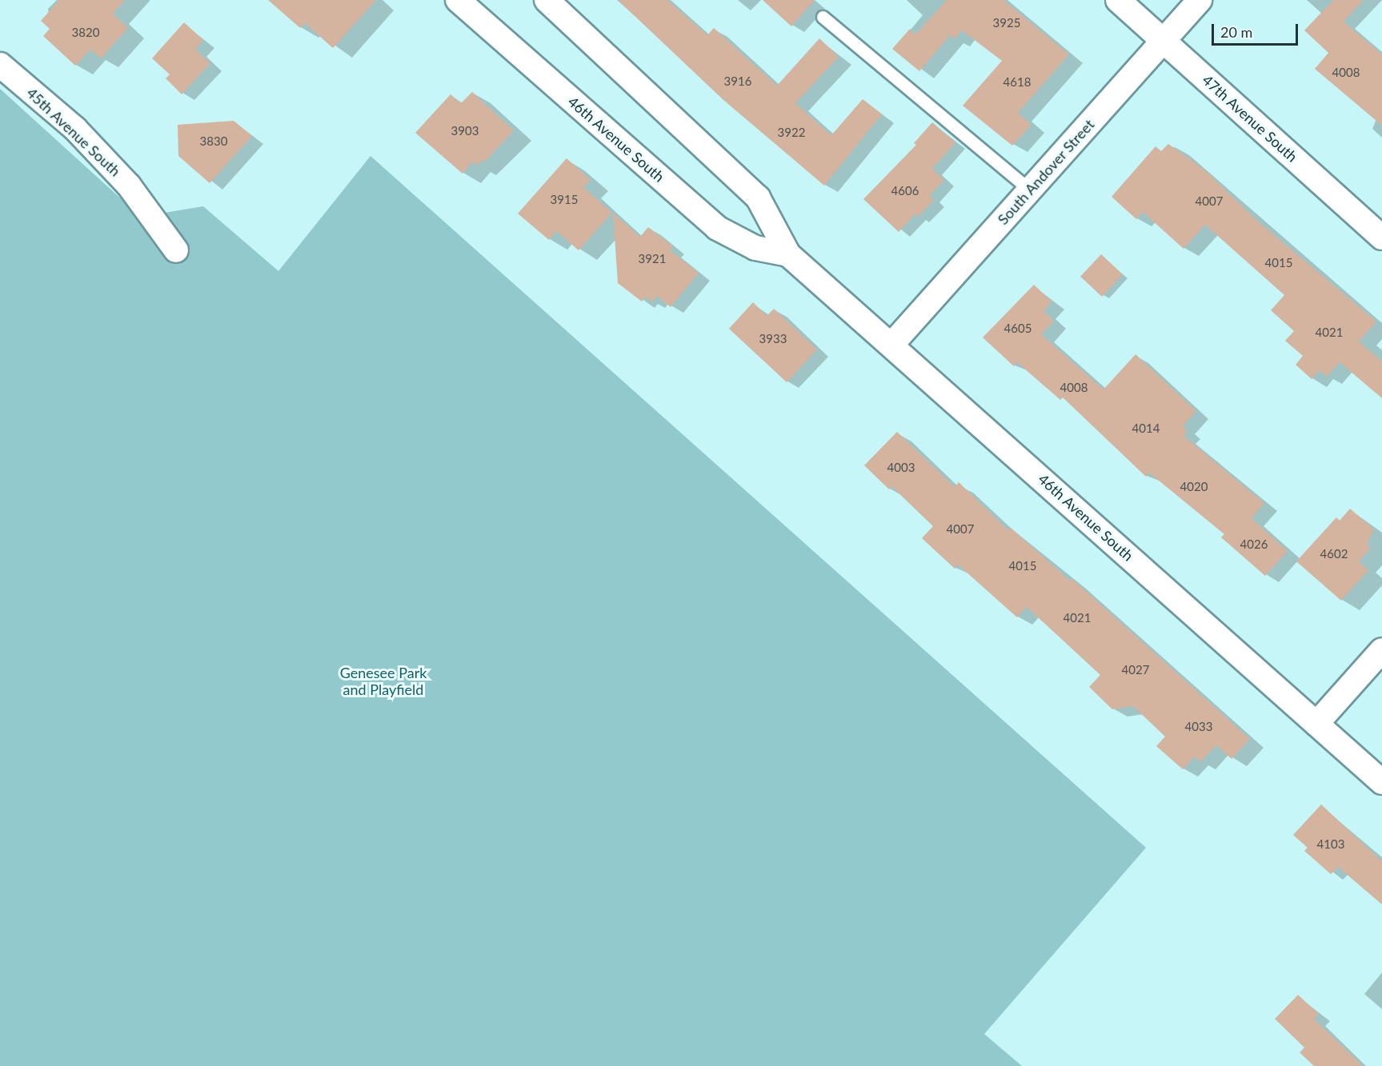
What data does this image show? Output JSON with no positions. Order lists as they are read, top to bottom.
{
  "streets": {
    "street": [
      "47th Avenue South",
      "45th Avenue South",
      "46th Avenue South",
      "South Andover Street"
    ]
  },
  "crossings": [
    ["47th Avenue South", "South Andover Street"],
    ["46th Avenue South", "South Andover Street"]
  ],
  "parks": ["Genesee Park and Playfield"],
  "house_numbers": [
    "3925",
    "3820",
    "4008",
    "3916",
    "4618",
    "3903",
    "3922",
    "3830",
    "4606",
    "3915",
    "4007",
    "3921",
    "4015",
    "4605",
    "4021",
    "3933",
    "4008",
    "4014",
    "4003",
    "4020",
    "4007",
    "4026",
    "4602",
    "4015",
    "4021",
    "4027",
    "4033",
    "4103"
  ],
  "scale_bar": "20 m"
}
